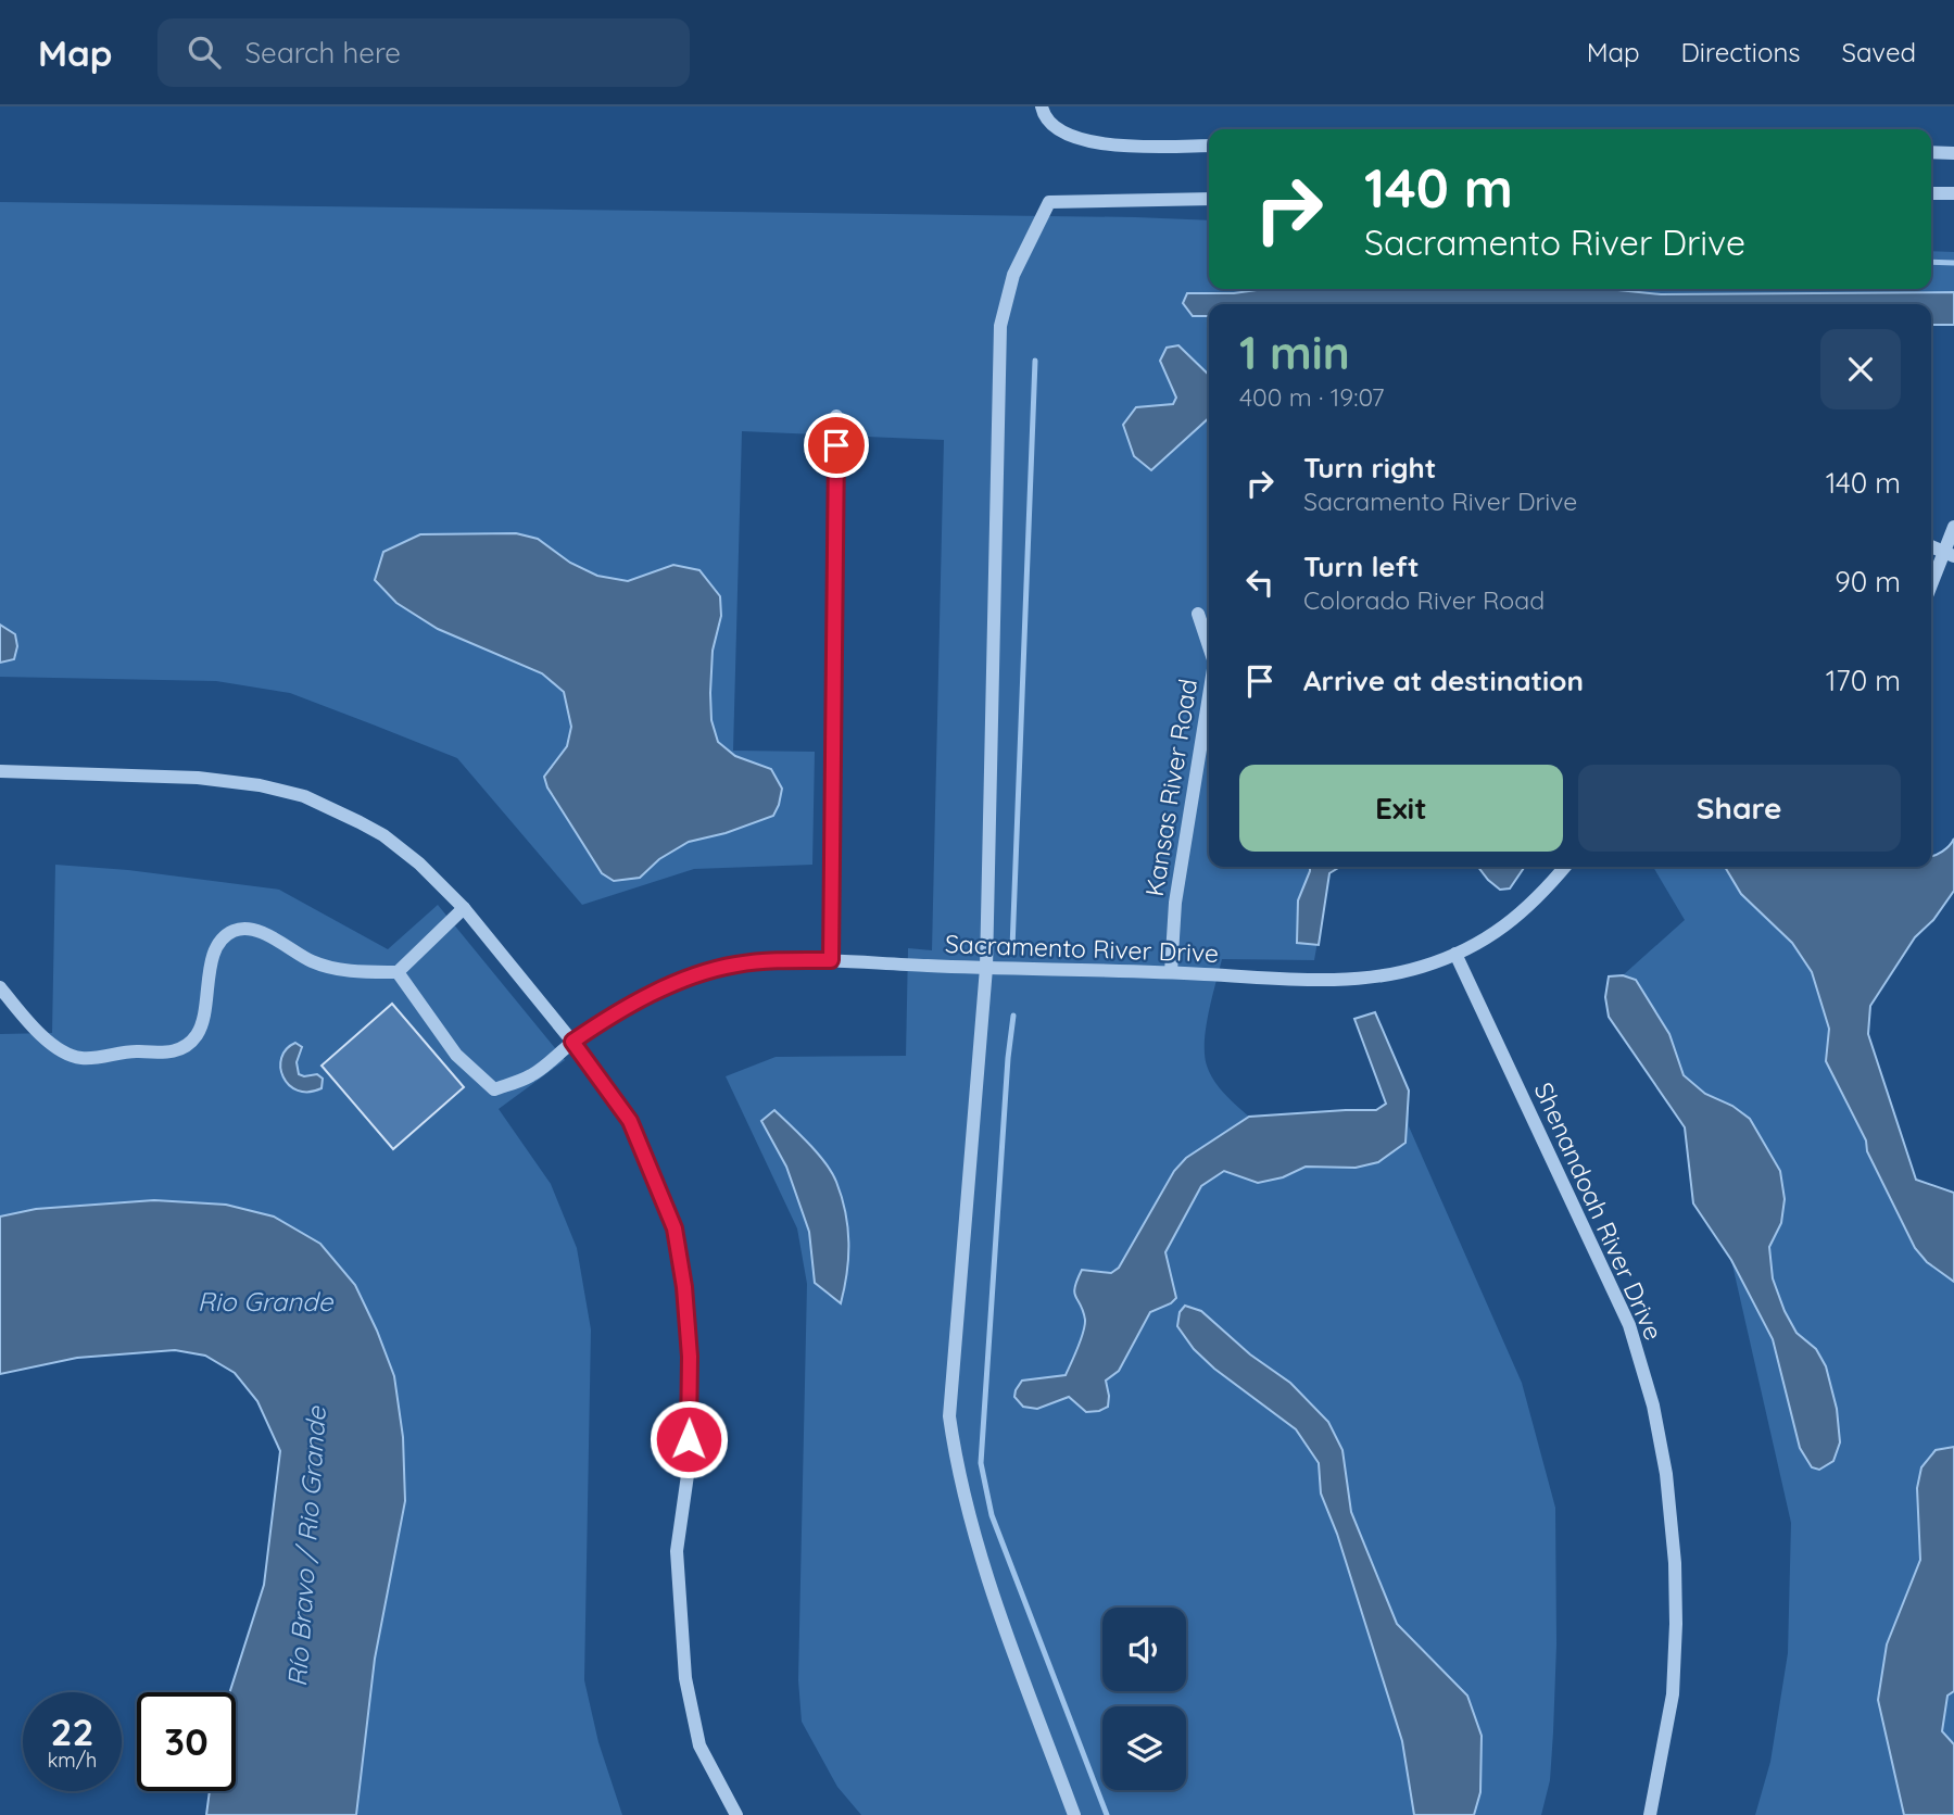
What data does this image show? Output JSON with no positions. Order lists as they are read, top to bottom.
{
  "streets": {
    "street": ["Kansas River Road", "Sacramento River Drive", "Shenandoah River Drive"]
  },
  "crossings": [
    ["Kansas River Road", "Sacramento River Drive"],
    ["Sacramento River Drive", "Shenandoah River Drive"]
  ],
  "water": ["Rio Grande", "Río Bravo / Rio Grande"],
  "page": {
    "header": "Map",
    "search": "Search here",
    "nav": ["Map", "Directions", "Saved"],
    "turn": ["140 m", "Sacramento River Drive"],
    "heading": ["1 min", "400 m · 19:07"],
    "list": [
      {
        "name": "Turn right",
        "note": "Sacramento River Drive",
        "value": "140 m"
      },
      {
        "name": "Turn left",
        "note": "Colorado River Road",
        "value": "90 m"
      },
      {
        "name": "Arrive at destination",
        "value": "170 m"
      }
    ],
    "buttons": ["Exit", "Share"],
    "speed": "22 km/h",
    "limit": "30"
  }
}
